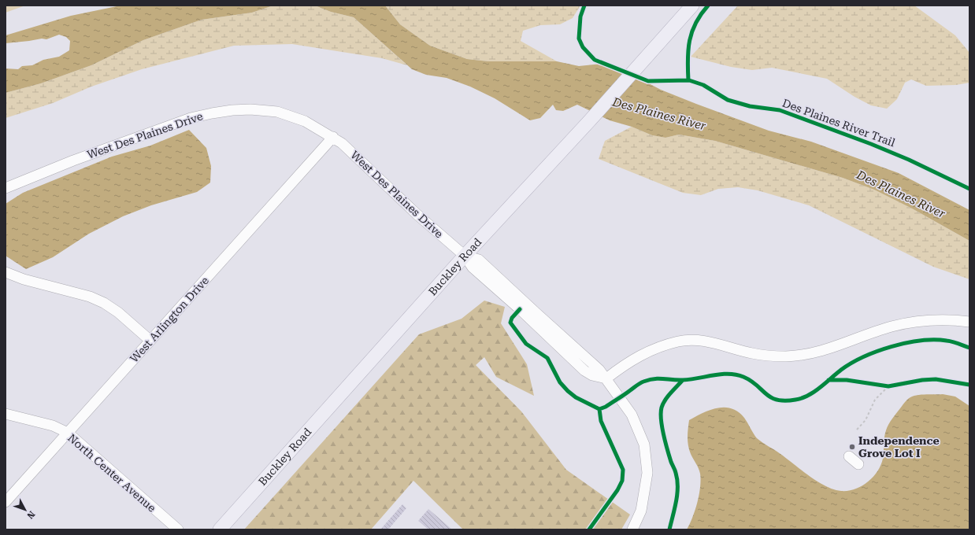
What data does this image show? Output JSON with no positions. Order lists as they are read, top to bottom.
{
  "streets": {
    "main road": ["Buckley Road"],
    "street": ["West Des Plaines Drive", "West Arlington Drive", "North Center Avenue"],
    "cycle path": ["Des Plaines River Trail"]
  },
  "crossings": [
    ["West Des Plaines Drive", "Buckley Road"],
    ["West Des Plaines Drive", "West Arlington Drive"],
    ["West Arlington Drive", "North Center Avenue"]
  ],
  "water": ["Des Plaines River"],
  "places": ["Independence Grove Lot I"],
  "north": "bottom right"
}
